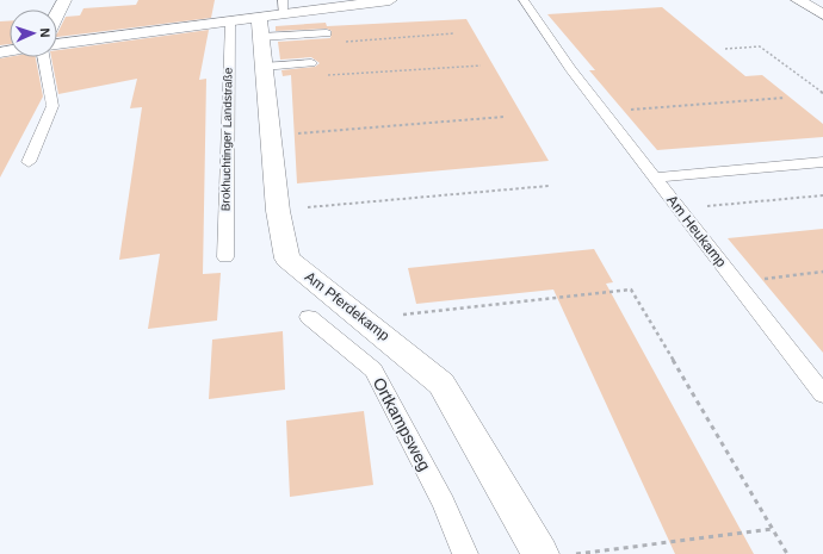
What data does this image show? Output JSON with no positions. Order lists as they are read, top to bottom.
{
  "streets": {
    "street": ["Am Pferdekamp"],
    "lane": ["Brokhuchtinger Landstraße", "Am Heukamp", "Ortkampsweg"]
  },
  "north": "right"
}
